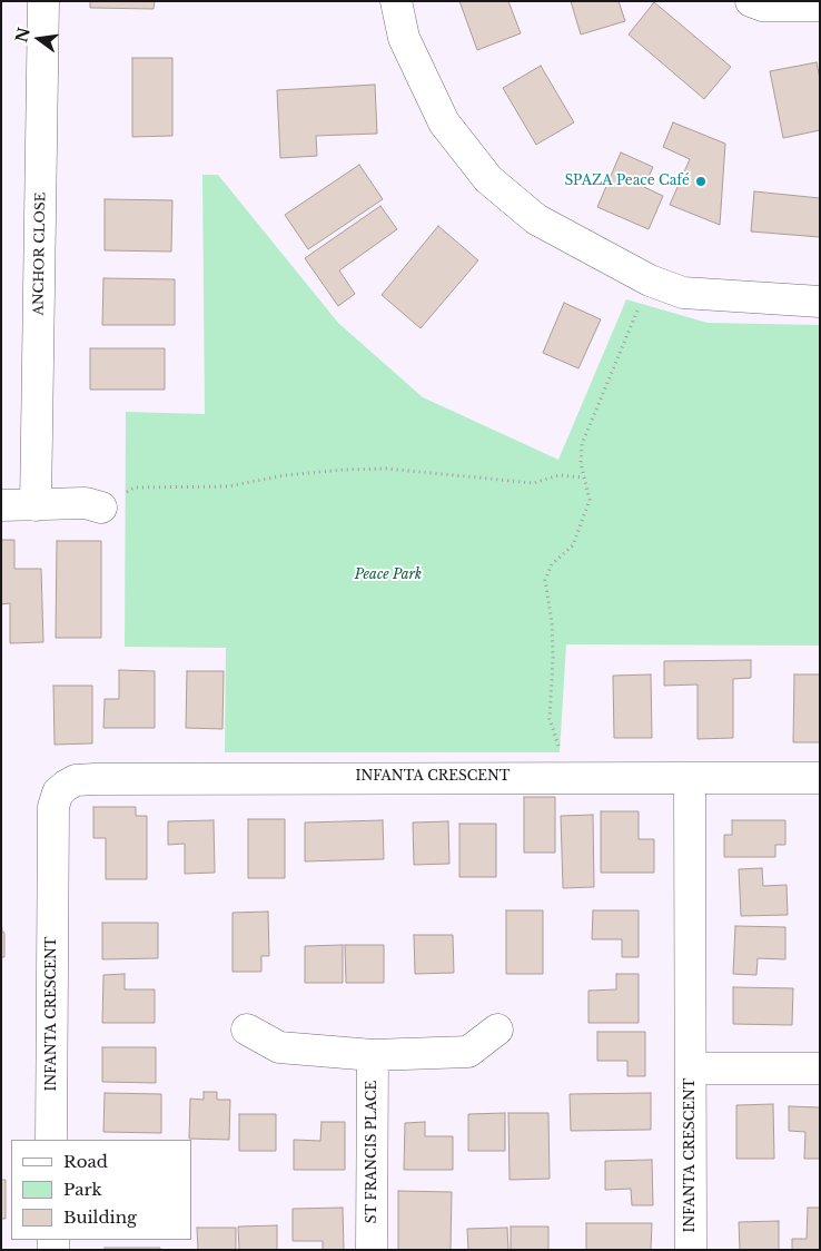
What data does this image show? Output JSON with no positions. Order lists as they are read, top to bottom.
{
  "streets": {
    "street": ["ANCHOR CLOSE", "INFANTA CRESCENT", "ST FRANCIS PLACE"]
  },
  "parks": ["Peace Park"],
  "places": ["SPAZA Peace Café"],
  "legend": ["Road", "Park", "Building"],
  "north": "left"
}
